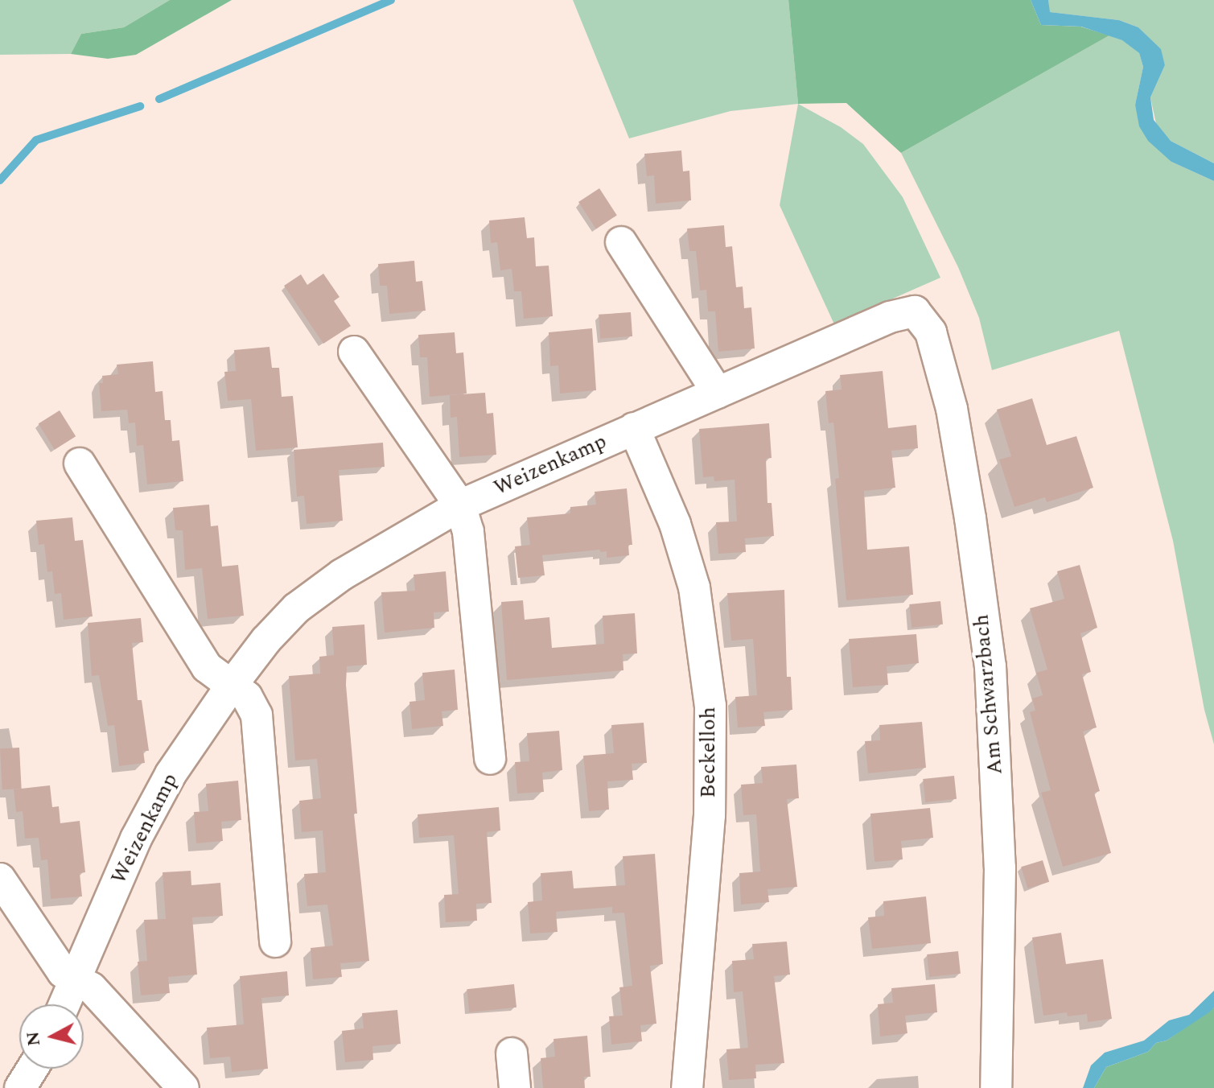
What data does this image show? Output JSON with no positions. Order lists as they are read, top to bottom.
{
  "streets": {
    "street": ["Weizenkamp", "Am Schwarzbach", "Beckelloh"]
  },
  "crossings": [
    ["Weizenkamp", "Am Schwarzbach"],
    ["Weizenkamp", "Beckelloh"]
  ],
  "north": "left"
}
